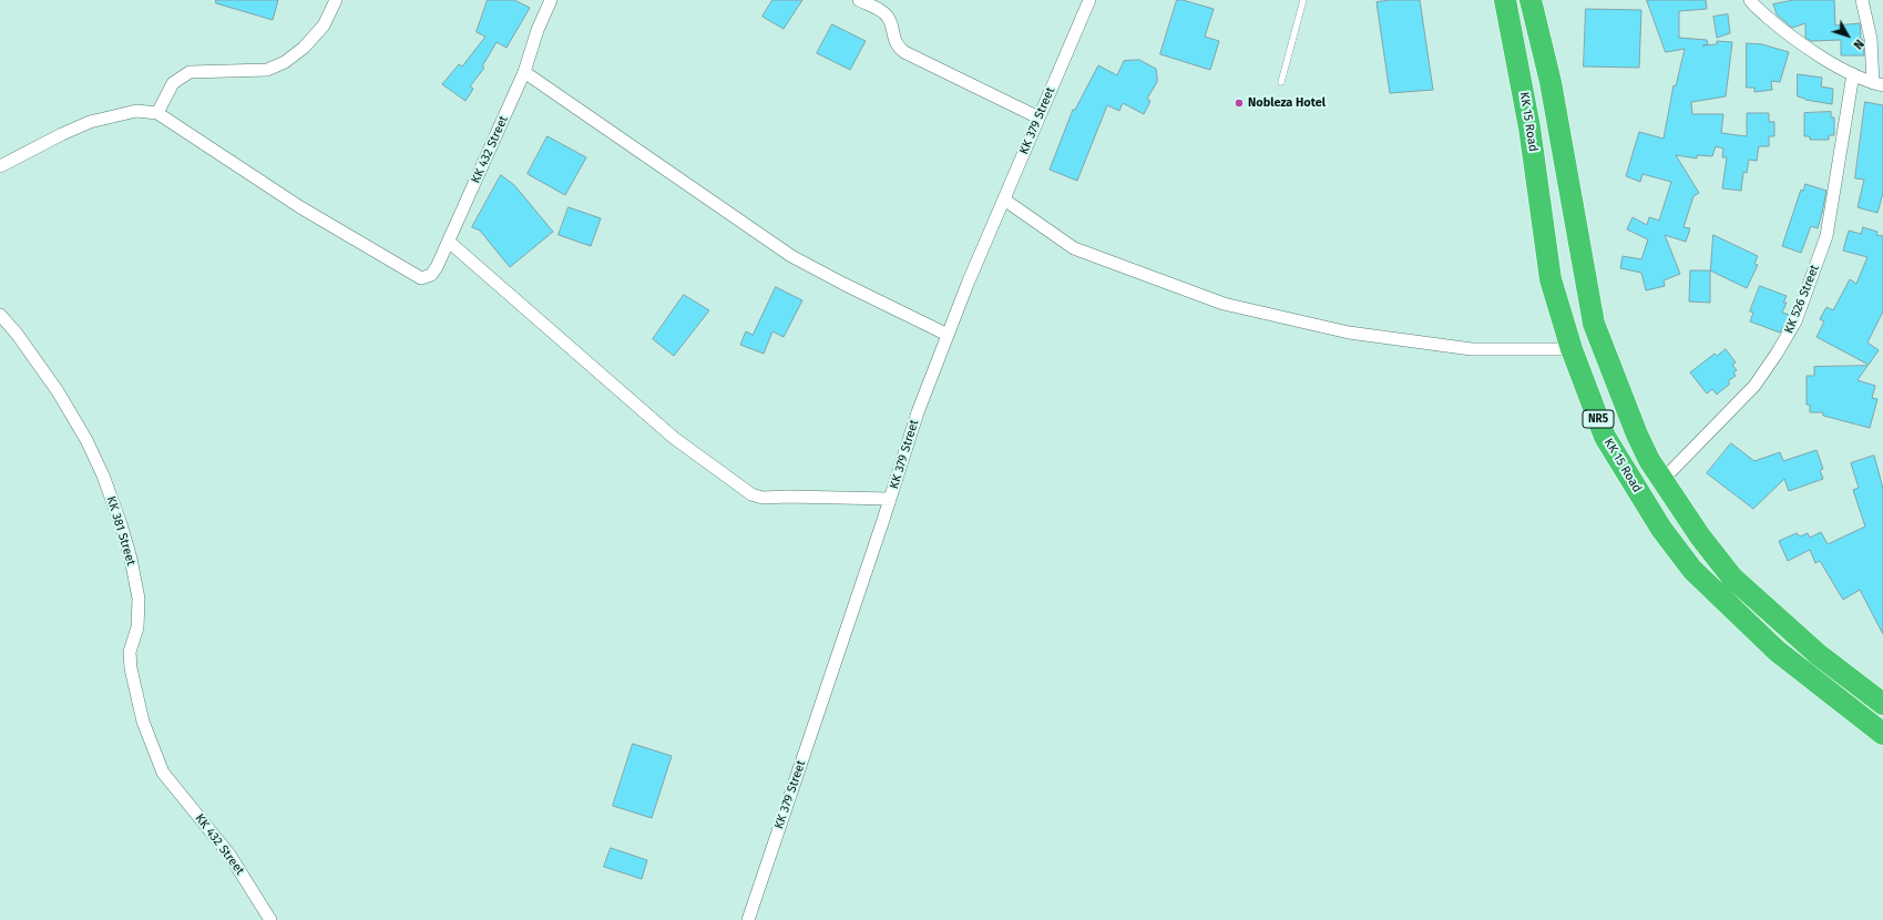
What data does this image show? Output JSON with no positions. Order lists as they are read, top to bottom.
{
  "streets": {
    "highway": ["KK 15 Road", "NR5"],
    "street": [
      "KK 379 Street",
      "KK 432 Street",
      "KK 526 Street",
      "KK 381 Street"
    ]
  },
  "crossings": [
    ["KK 432 Street", "KK 381 Street"],
    ["KK 526 Street", "NR5"]
  ],
  "places": ["Nobleza Hotel"],
  "north": "bottom right"
}
